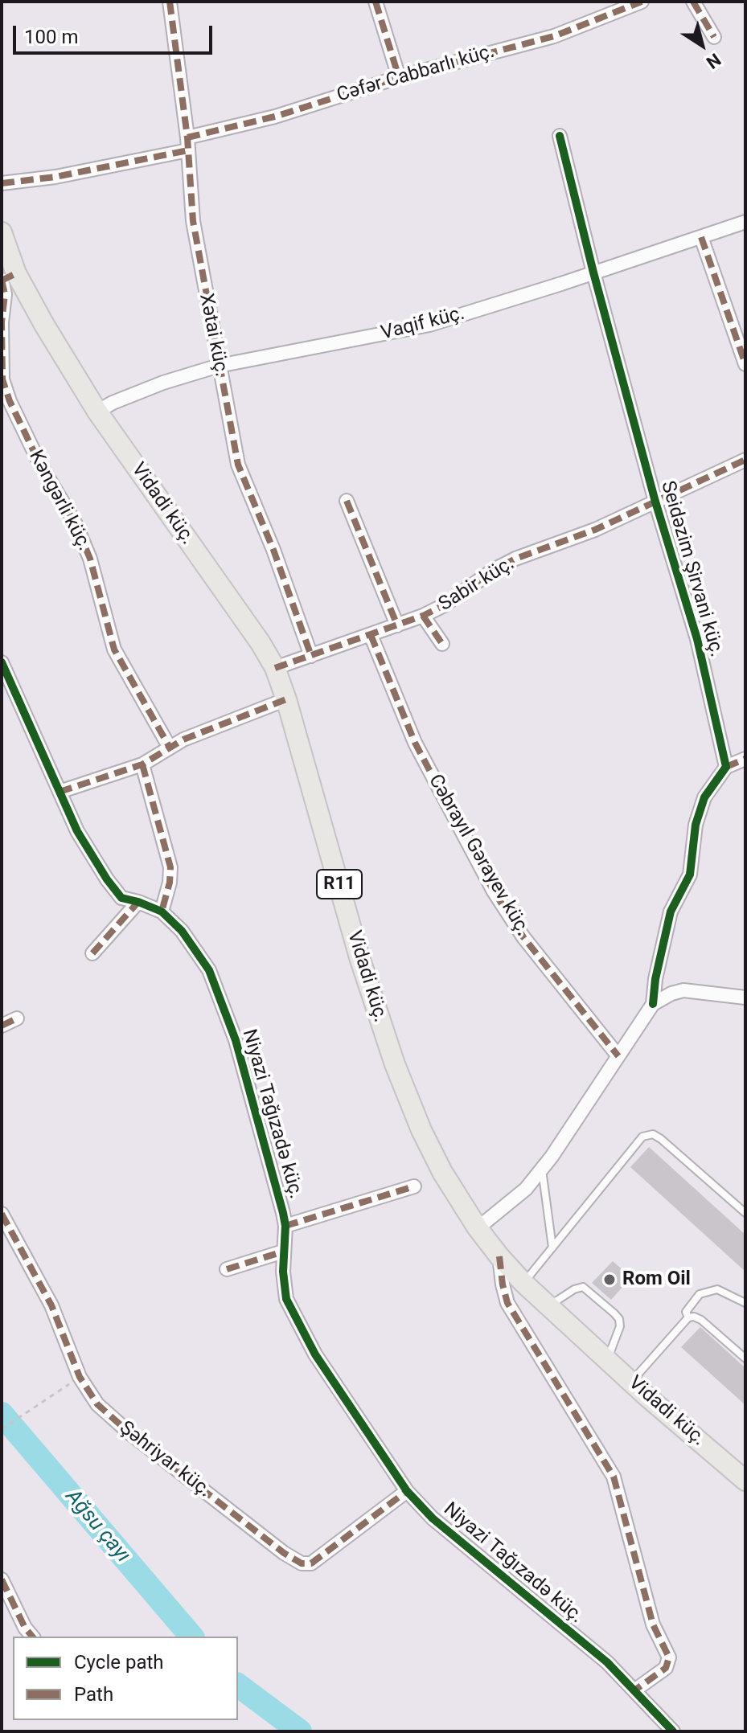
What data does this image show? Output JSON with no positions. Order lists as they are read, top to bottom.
{
  "streets": {
    "main road": ["Vidadi küç.", "R11"],
    "street": [
      "Cəfər Cabbarlı küç.",
      "Vaqif küç.",
      "Xətai küç.",
      "Kəngərli küç.",
      "Seidəzim Şirvani küç.",
      "Sabir küç.",
      "Cəbrayıl Gərayev küç.",
      "Niyazi Tağızadə küç.",
      "Şəhriyar küç."
    ]
  },
  "crossings": [
    ["Cəfər Cabbarlı küç.", "Xətai küç."],
    ["Vaqif küç.", "Xətai küç."],
    ["Vaqif küç.", "Vidadi küç."],
    ["Vaqif küç.", "Seidəzim Şirvani küç."],
    ["Xətai küç.", "Sabir küç."],
    ["Kəngərli küç.", "Vidadi küç."],
    ["Vidadi küç.", "Sabir küç."],
    ["Seidəzim Şirvani küç.", "Sabir küç."],
    ["Sabir küç.", "Cəbrayıl Gərayev küç."],
    ["Niyazi Tağızadə küç.", "Şəhriyar küç."]
  ],
  "water": ["Ağsu çayı"],
  "places": ["Rom Oil"],
  "legend": ["Cycle path", "Path"],
  "scale_bar": "100 m",
  "north": "bottom right"
}
